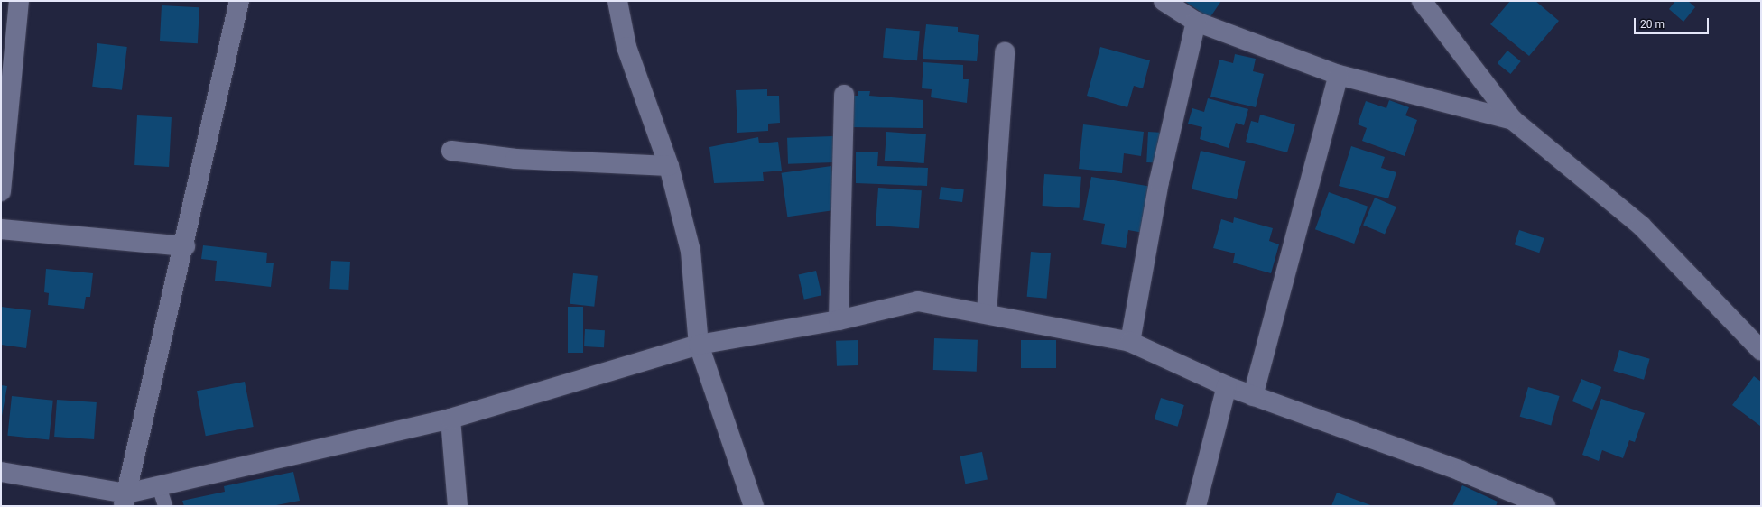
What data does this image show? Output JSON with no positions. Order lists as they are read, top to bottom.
{
  "scale_bar": "20 m"
}
